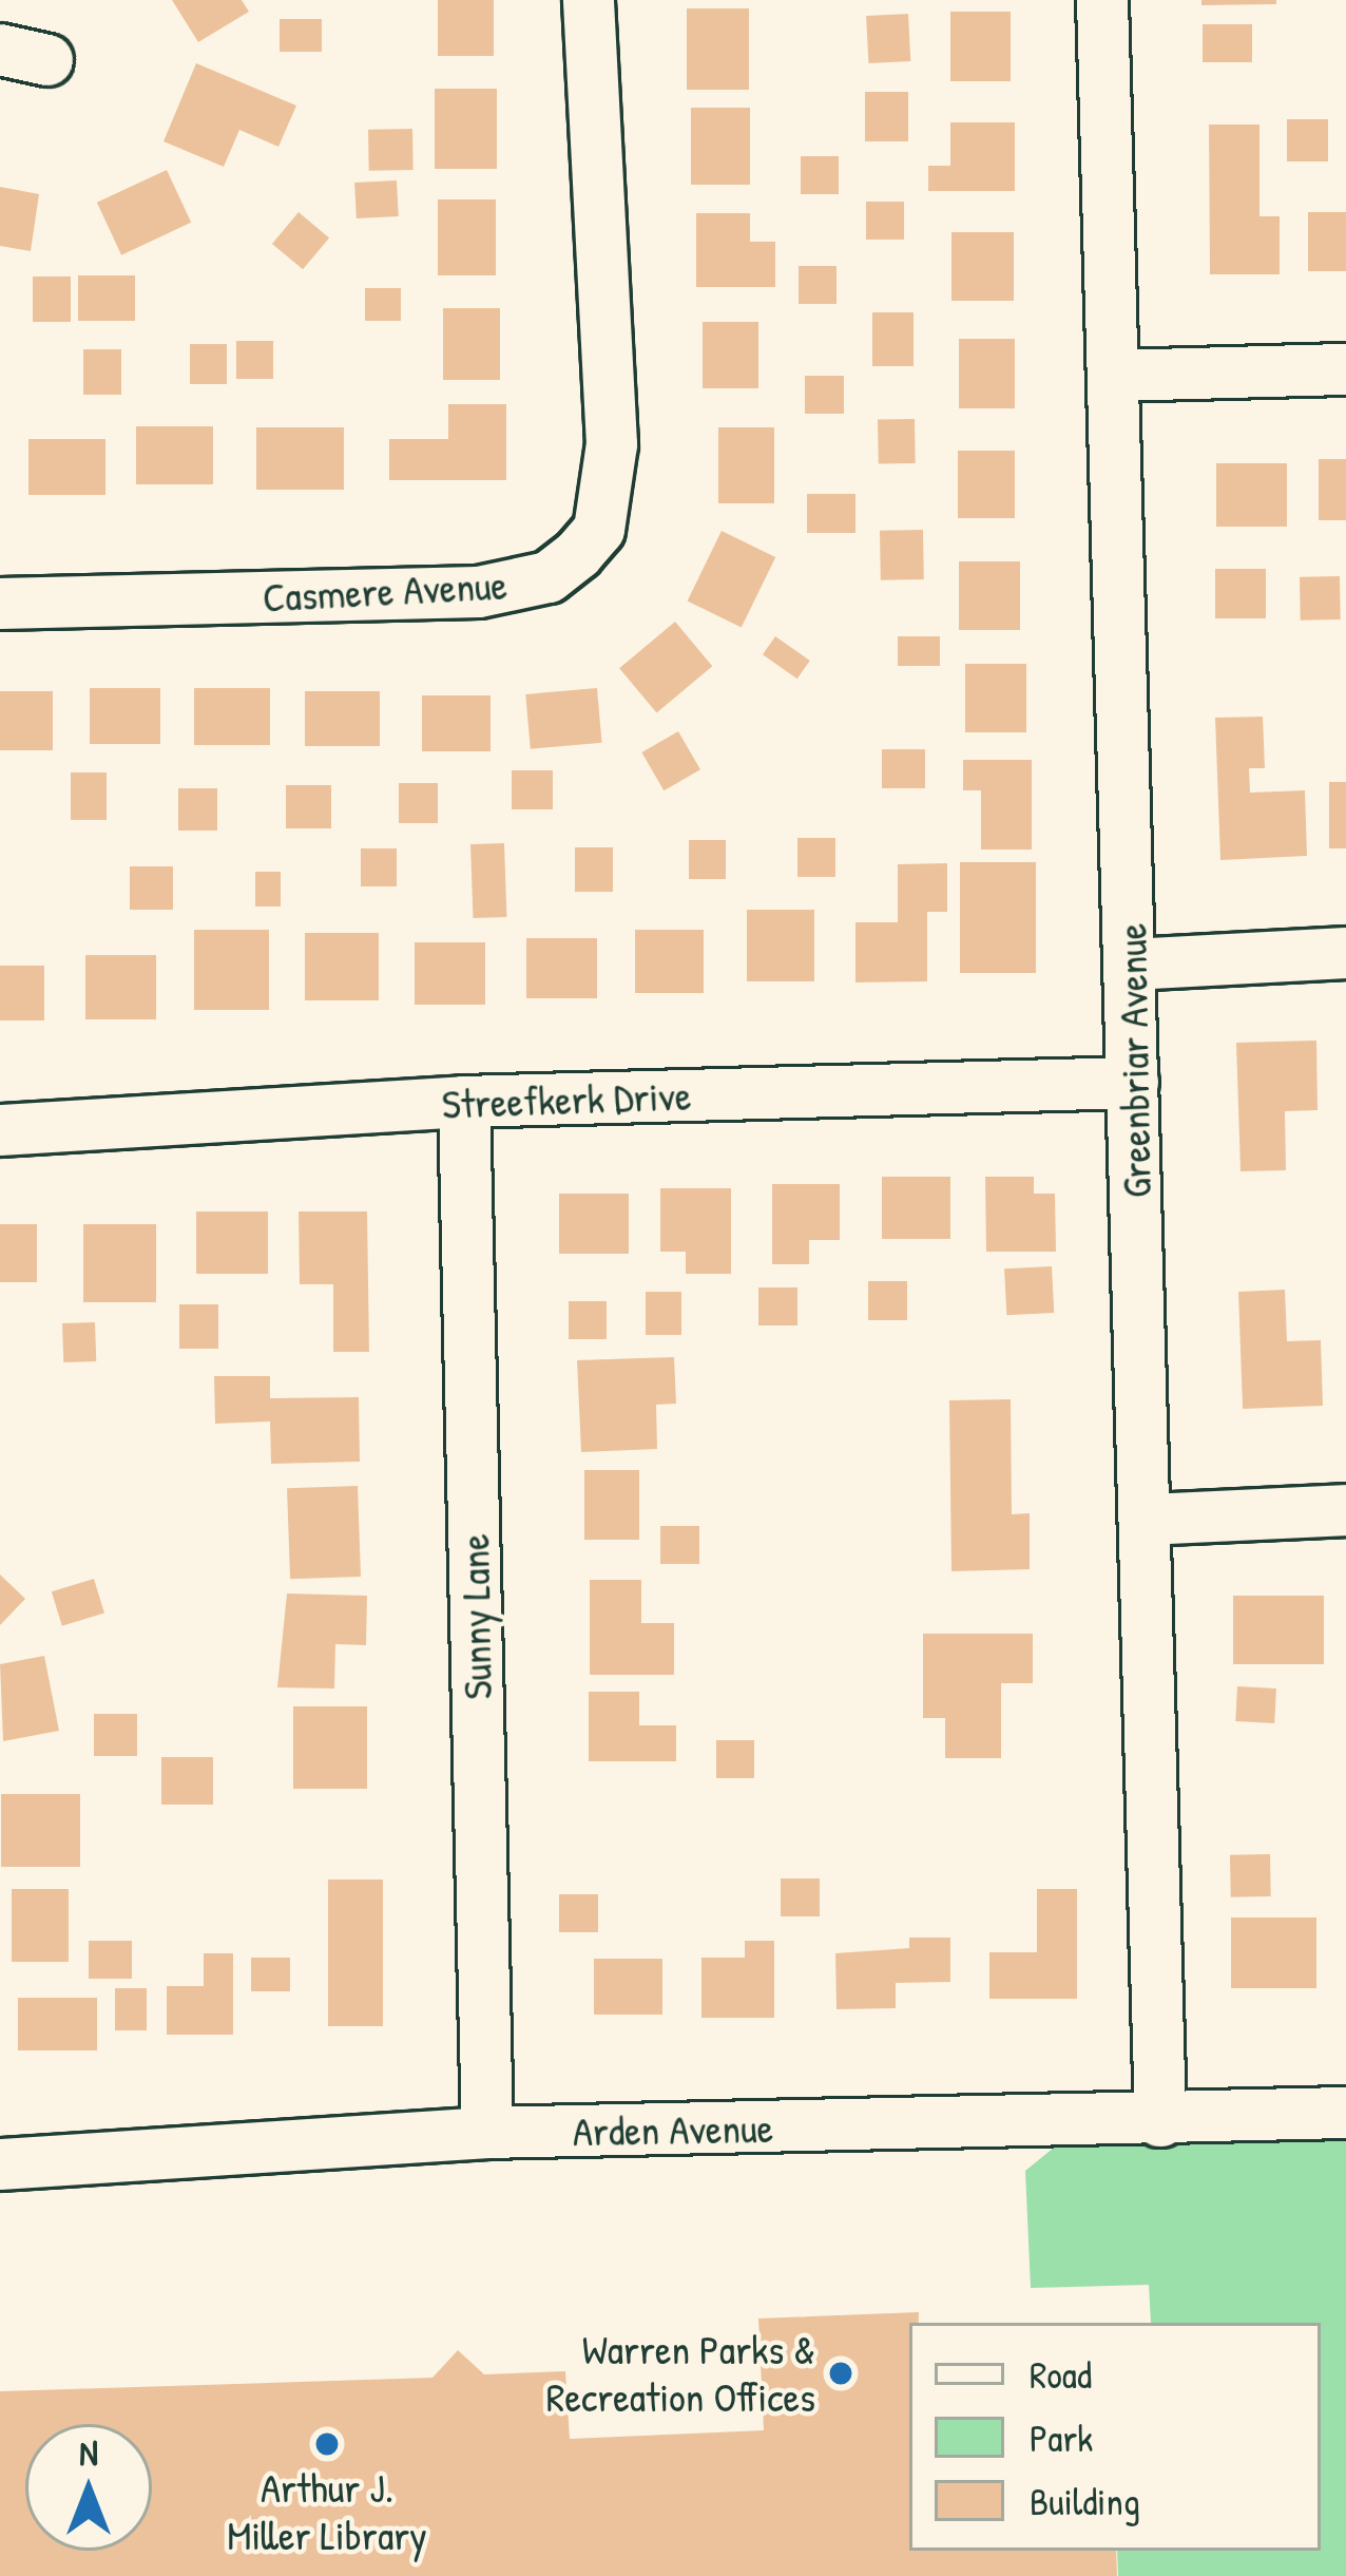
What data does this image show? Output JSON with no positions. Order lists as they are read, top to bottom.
{
  "streets": {
    "street": [
      "Casmere Avenue",
      "Greenbriar Avenue",
      "Streefkerk Drive",
      "Sunny Lane",
      "Arden Avenue"
    ]
  },
  "crossings": [
    ["Greenbriar Avenue", "Streefkerk Drive"],
    ["Greenbriar Avenue", "Arden Avenue"],
    ["Streefkerk Drive", "Sunny Lane"],
    ["Sunny Lane", "Arden Avenue"]
  ],
  "places": ["Warren Parks & Recreation Offices", "Arthur J. Miller Library"],
  "legend": ["Road", "Park", "Building"],
  "north": "top"
}
